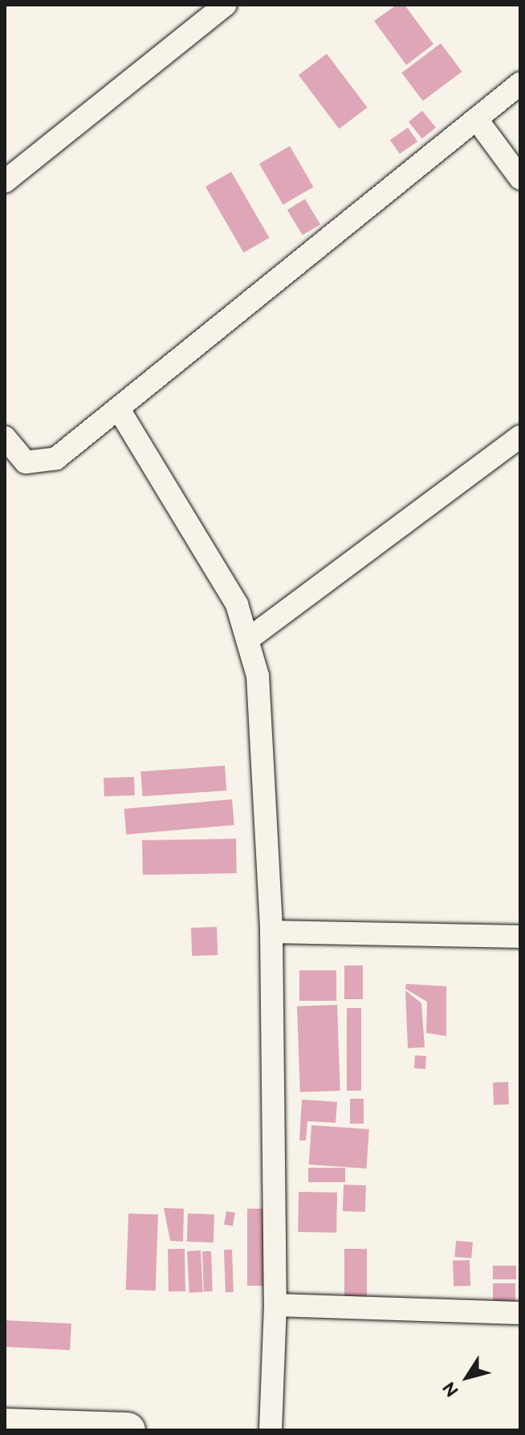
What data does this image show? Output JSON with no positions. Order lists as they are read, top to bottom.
{
  "north": "bottom left"
}
